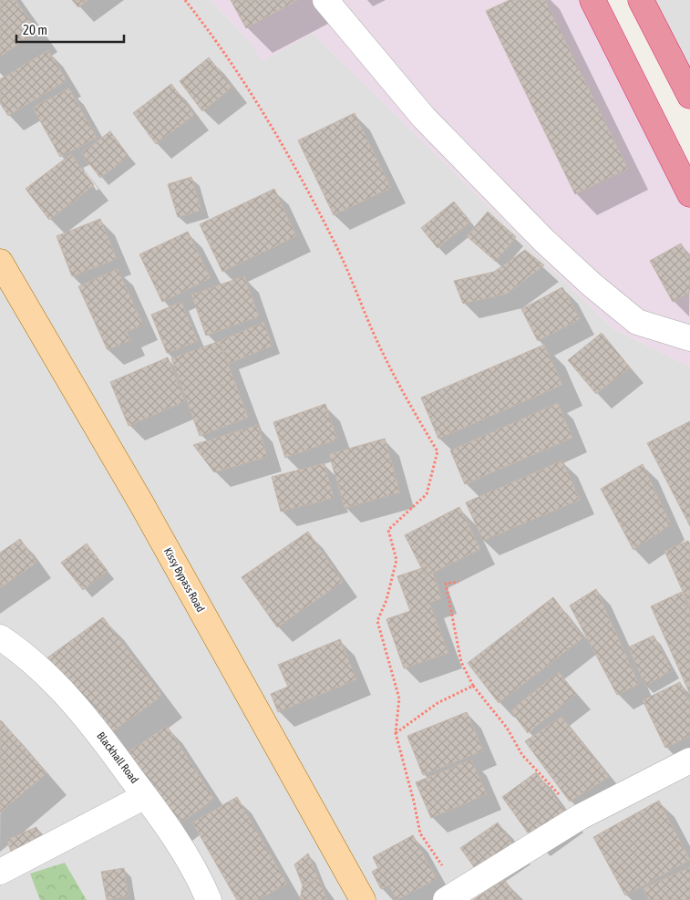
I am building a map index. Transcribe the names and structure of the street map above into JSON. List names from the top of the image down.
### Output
{
  "streets": {
    "main road": ["Kissy Bypass Road"],
    "street": ["Blackhall Road"]
  },
  "scale_bar": "20 m"
}
